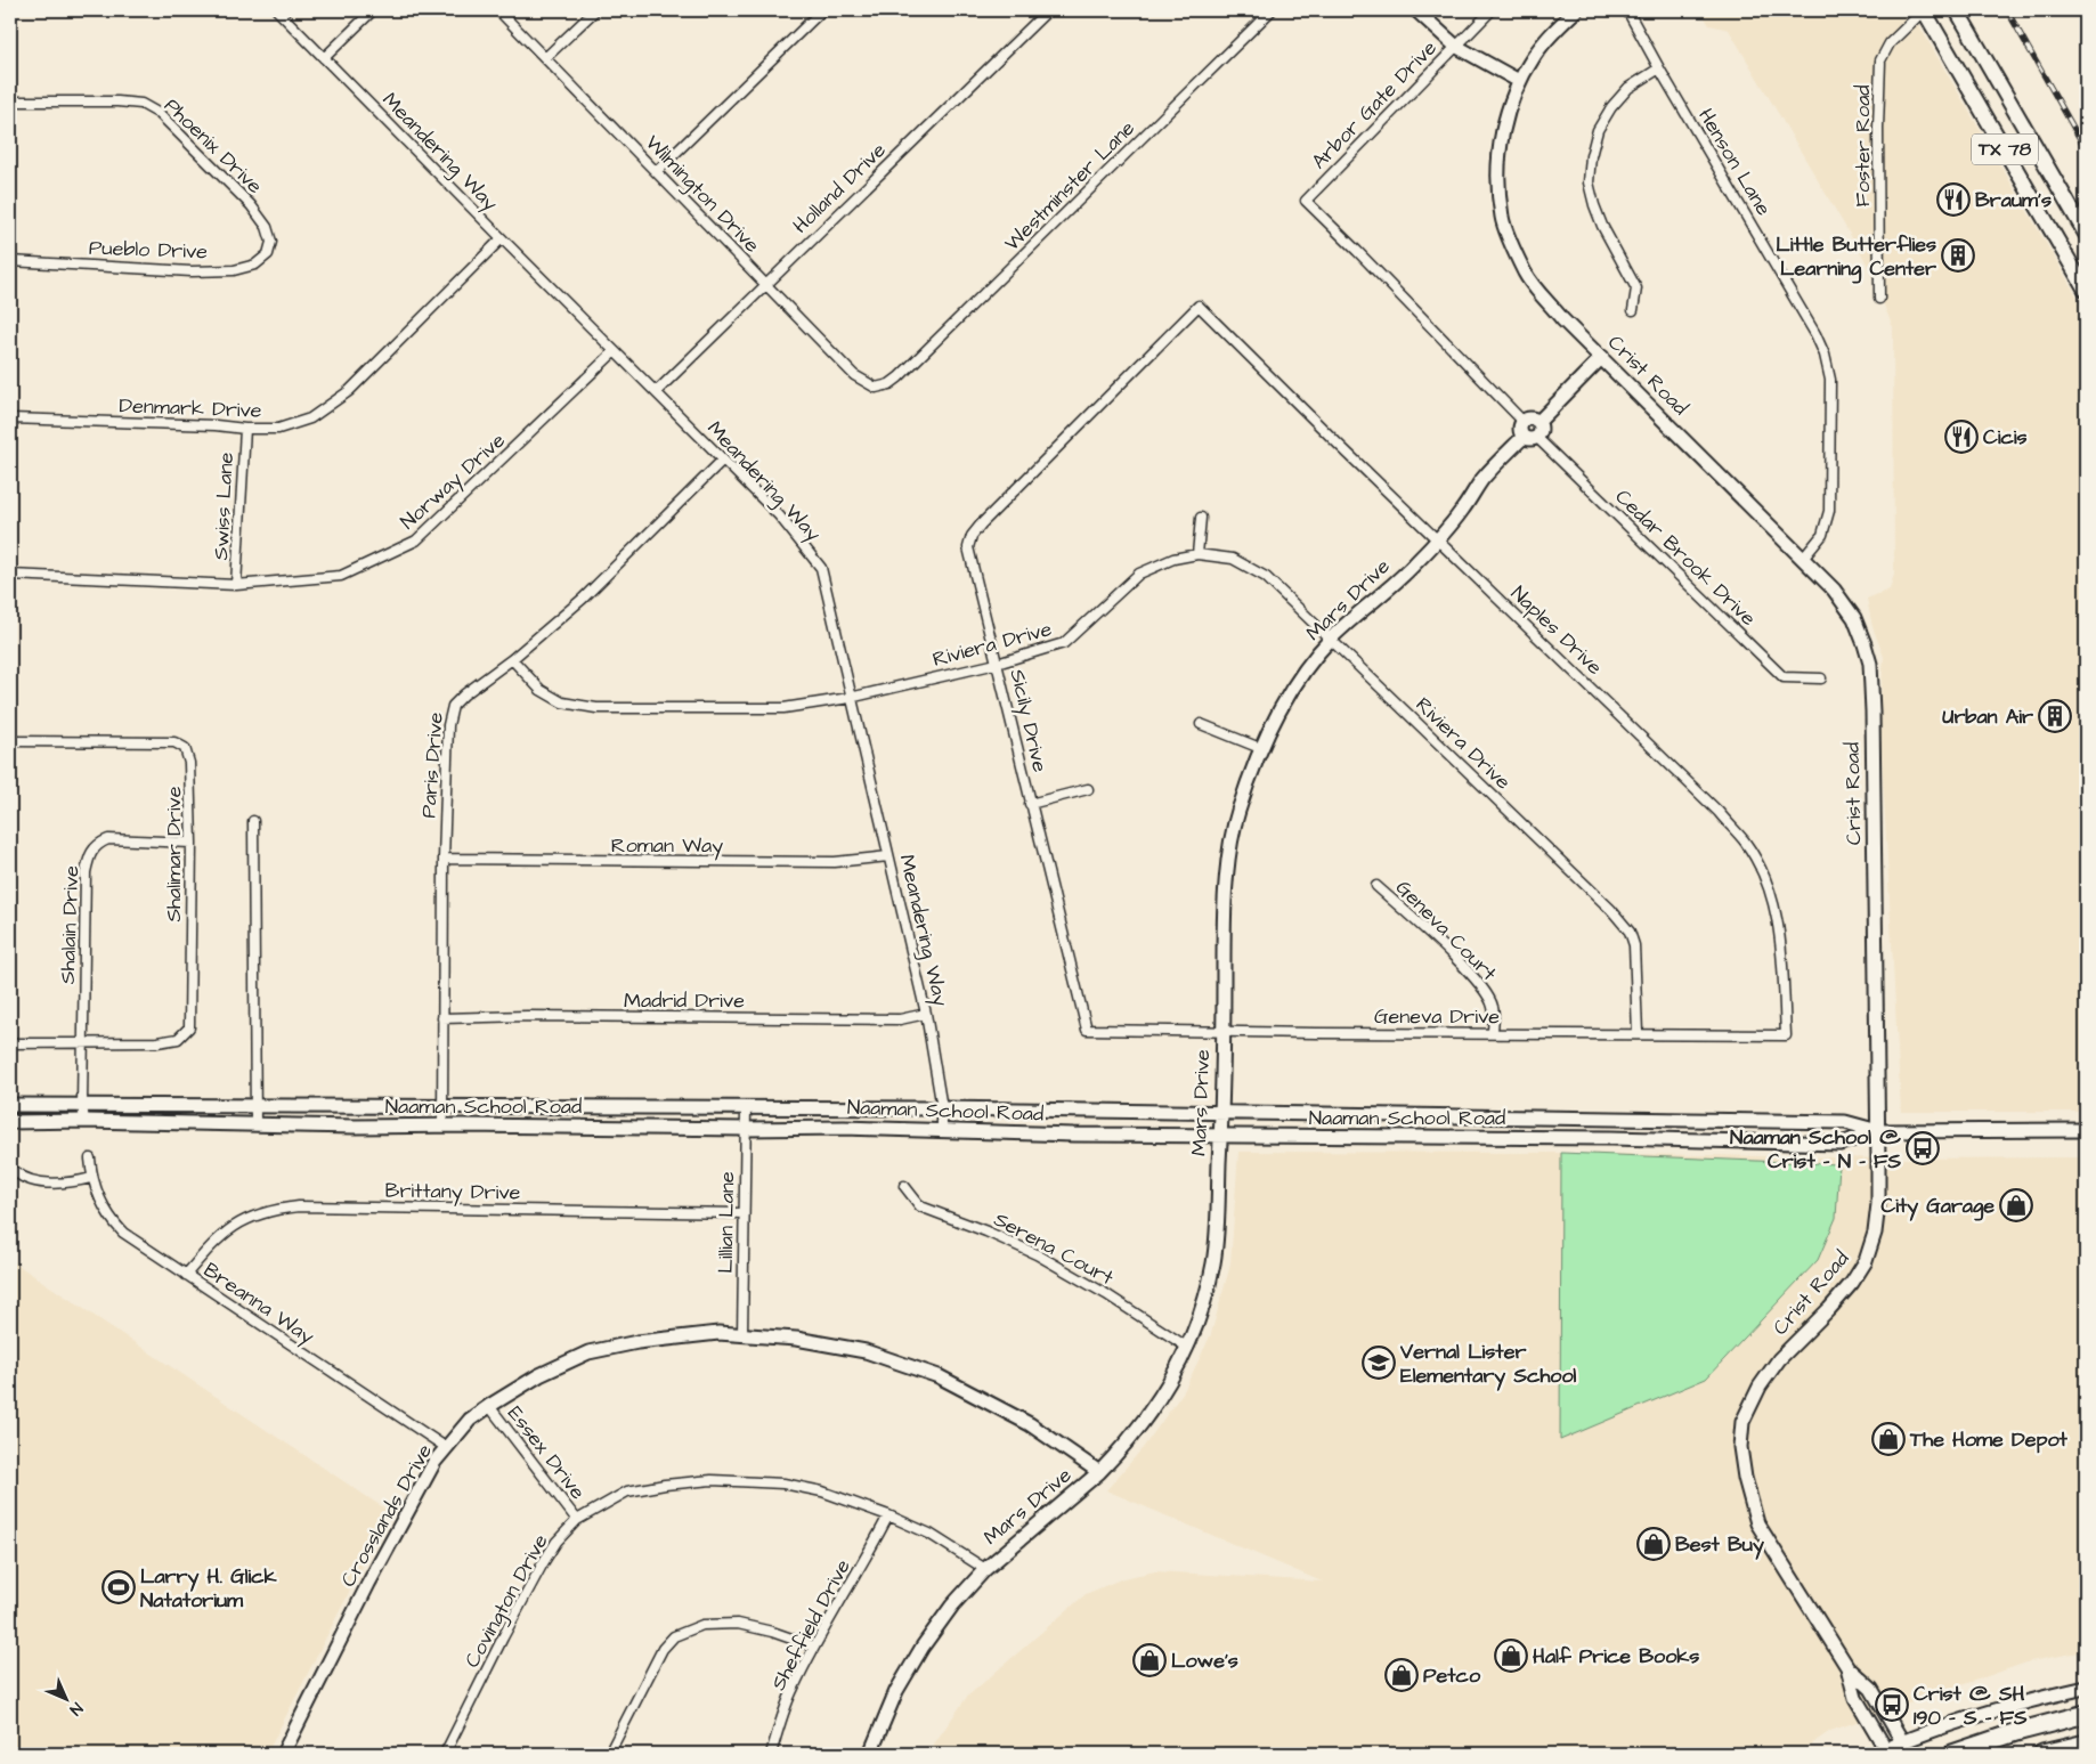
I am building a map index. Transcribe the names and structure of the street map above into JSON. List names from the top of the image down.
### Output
{
  "streets": {
    "main road": ["TX 78"],
    "street": [
      "Arbor Gate Drive",
      "Phoenix Drive",
      "Foster Road",
      "Meandering Way",
      "Henson Lane",
      "Westminster Lane",
      "Holland Drive",
      "Wilmington Drive",
      "Pueblo Drive",
      "Crist Road",
      "Denmark Drive",
      "Norway Drive",
      "Swiss Lane",
      "Cedar Brook Drive",
      "Mars Drive",
      "Naples Drive",
      "Riviera Drive",
      "Sicily Drive",
      "Paris Drive",
      "Roman Way",
      "Shalimar Drive",
      "Shalain Drive",
      "Geneva Court",
      "Madrid Drive",
      "Geneva Drive",
      "Naaman School Road",
      "Brittany Drive",
      "Lillian Lane",
      "Serena Court",
      "Breanna Way",
      "Essex Drive",
      "Crosslands Drive",
      "Covington Drive",
      "Sheffield Drive"
    ]
  },
  "crossings": [
    ["Arbor Gate Drive", "Cedar Brook Drive"],
    ["Arbor Gate Drive", "Mars Drive"],
    ["Phoenix Drive", "Pueblo Drive"],
    ["Foster Road", "TX 78"],
    ["Meandering Way", "Holland Drive"],
    ["Meandering Way", "Denmark Drive"],
    ["Meandering Way", "Norway Drive"],
    ["Meandering Way", "Riviera Drive"],
    ["Meandering Way", "Paris Drive"],
    ["Meandering Way", "Roman Way"],
    ["Meandering Way", "Madrid Drive"],
    ["Meandering Way", "Naaman School Road"],
    ["Henson Lane", "Crist Road"],
    ["Westminster Lane", "Wilmington Drive"],
    ["Holland Drive", "Wilmington Drive"],
    ["Crist Road", "Naaman School Road"],
    ["Denmark Drive", "Swiss Lane"],
    ["Norway Drive", "Swiss Lane"],
    ["Cedar Brook Drive", "Mars Drive"],
    ["Mars Drive", "Naples Drive"],
    ["Mars Drive", "Riviera Drive"],
    ["Mars Drive", "Geneva Drive"],
    ["Mars Drive", "Naaman School Road"],
    ["Mars Drive", "Serena Court"],
    ["Mars Drive", "Crosslands Drive"],
    ["Mars Drive", "Covington Drive"],
    ["Naples Drive", "Sicily Drive"],
    ["Naples Drive", "Geneva Drive"],
    ["Riviera Drive", "Sicily Drive"],
    ["Riviera Drive", "Paris Drive"],
    ["Riviera Drive", "Geneva Drive"],
    ["Sicily Drive", "Geneva Drive"],
    ["Paris Drive", "Roman Way"],
    ["Paris Drive", "Madrid Drive"],
    ["Paris Drive", "Naaman School Road"],
    ["Shalimar Drive", "Shalain Drive"],
    ["Shalain Drive", "Naaman School Road"],
    ["Geneva Court", "Geneva Drive"],
    ["Naaman School Road", "Lillian Lane"],
    ["Brittany Drive", "Lillian Lane"],
    ["Brittany Drive", "Breanna Way"],
    ["Lillian Lane", "Crosslands Drive"],
    ["Breanna Way", "Crosslands Drive"],
    ["Essex Drive", "Crosslands Drive"],
    ["Essex Drive", "Covington Drive"],
    ["Covington Drive", "Sheffield Drive"]
  ],
  "places": {
    "restaurant": ["Braum's", "Cicis"],
    "building": ["Little Butterflies Learning Center", "Urban Air"],
    "bus stop": ["Naaman School @ Crist - N - FS", "Crist @ SH 190 - S - FS"],
    "shop": [
      "City Garage",
      "The Home Depot",
      "Best Buy",
      "Half Price Books",
      "Lowe's",
      "Petco"
    ],
    "school or university": ["Vernal Lister Elementary School"],
    "sports": ["Larry H. Glick Natatorium"]
  },
  "north": "bottom right"
}
